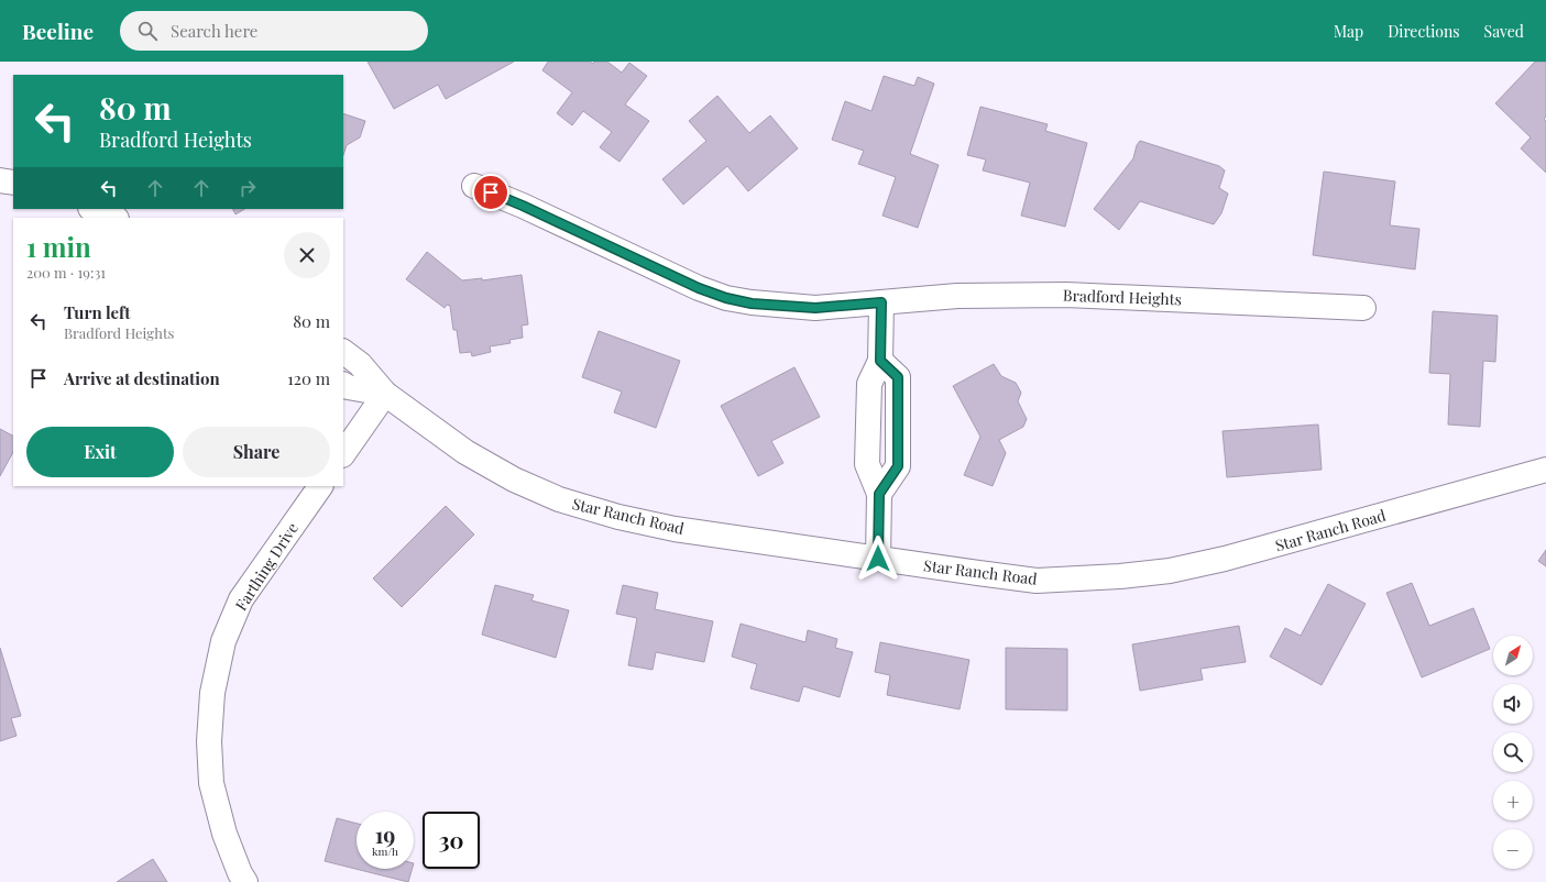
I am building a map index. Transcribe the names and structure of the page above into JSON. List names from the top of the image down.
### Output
{
  "streets": {
    "street": ["Bradford Heights", "Star Ranch Road", "Farthing Drive"]
  },
  "north": "top right",
  "page": {
    "header": "Beeline",
    "search": "Search here",
    "nav": ["Map", "Directions", "Saved"],
    "turn": ["80 m", "Bradford Heights"],
    "heading": ["1 min", "200 m · 19:31"],
    "list": [
      {
        "name": "Turn left",
        "note": "Bradford Heights",
        "value": "80 m"
      },
      {
        "name": "Arrive at destination",
        "value": "120 m"
      }
    ],
    "buttons": ["Exit", "Share"],
    "map_buttons": ["+", "−"],
    "speed": "19 km/h",
    "limit": "30"
  }
}
